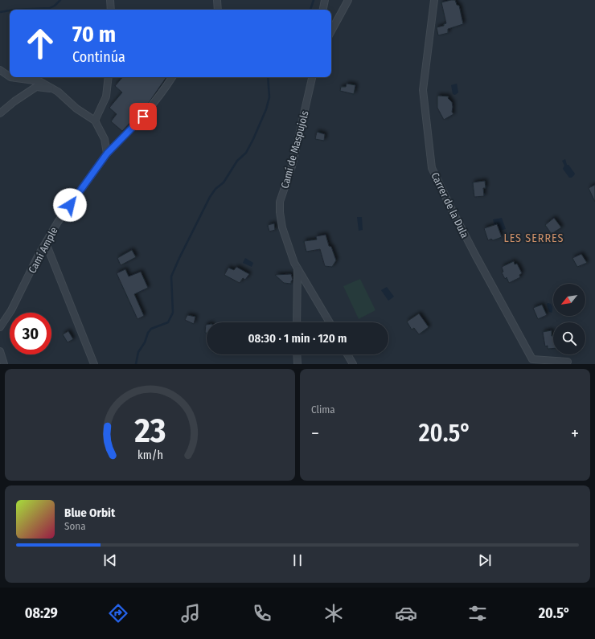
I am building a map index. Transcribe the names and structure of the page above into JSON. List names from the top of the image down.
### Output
{
  "streets": {
    "street": ["Camí de Maspujols", "Carrer de la Dula", "Camí Ample"]
  },
  "districts": ["LES SERRES"],
  "north": "bottom left",
  "page": {
    "turn": ["70 m", "Continúa"],
    "limit": "30",
    "trip": "08:30 · 1 min · 120 m",
    "tile": "Clima",
    "heat": ["−", "20.5°", "+"],
    "song": ["Blue Orbit", "Sona"],
    "tabs": ["08:29", "20.5°"],
    "gauge": ["23", "km/h"]
  }
}
